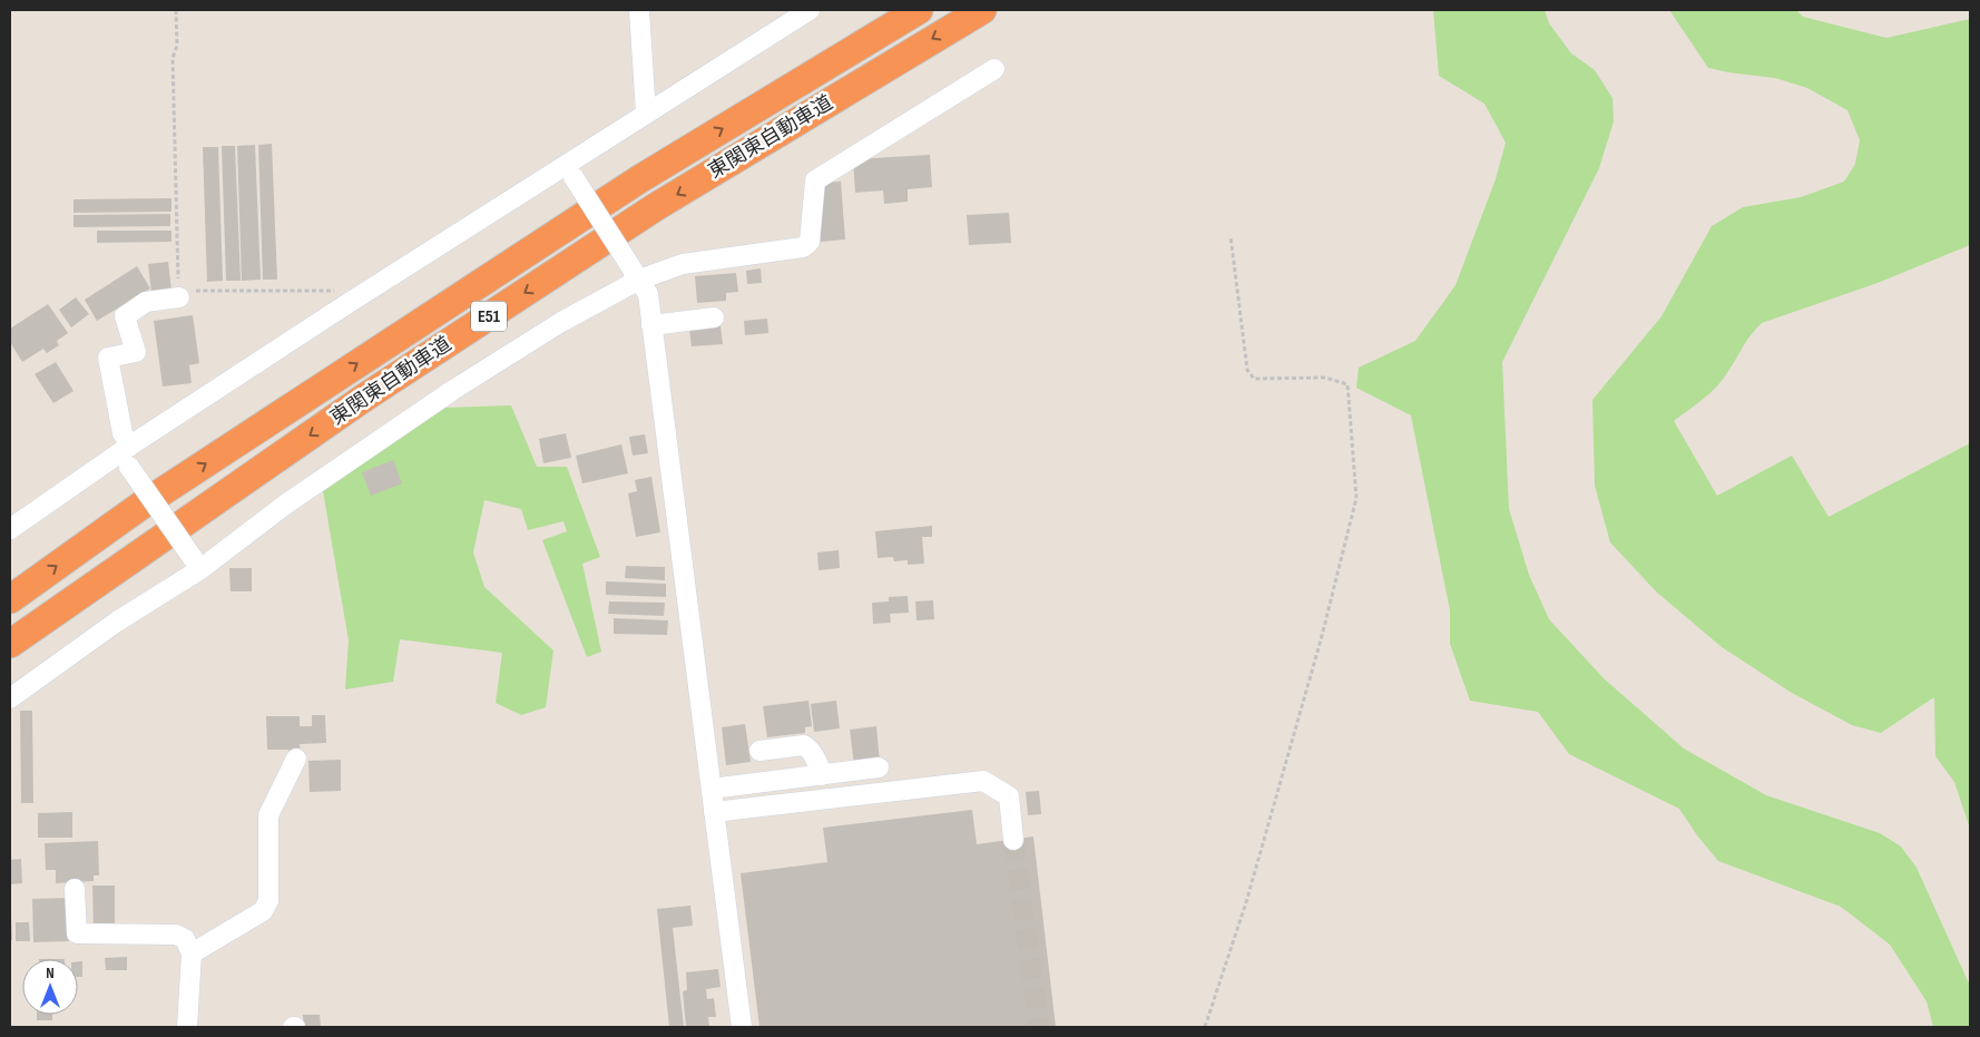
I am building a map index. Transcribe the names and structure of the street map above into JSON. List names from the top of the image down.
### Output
{
  "streets": {
    "highway": ["東関東自動車道", "E51"]
  },
  "north": "top"
}
